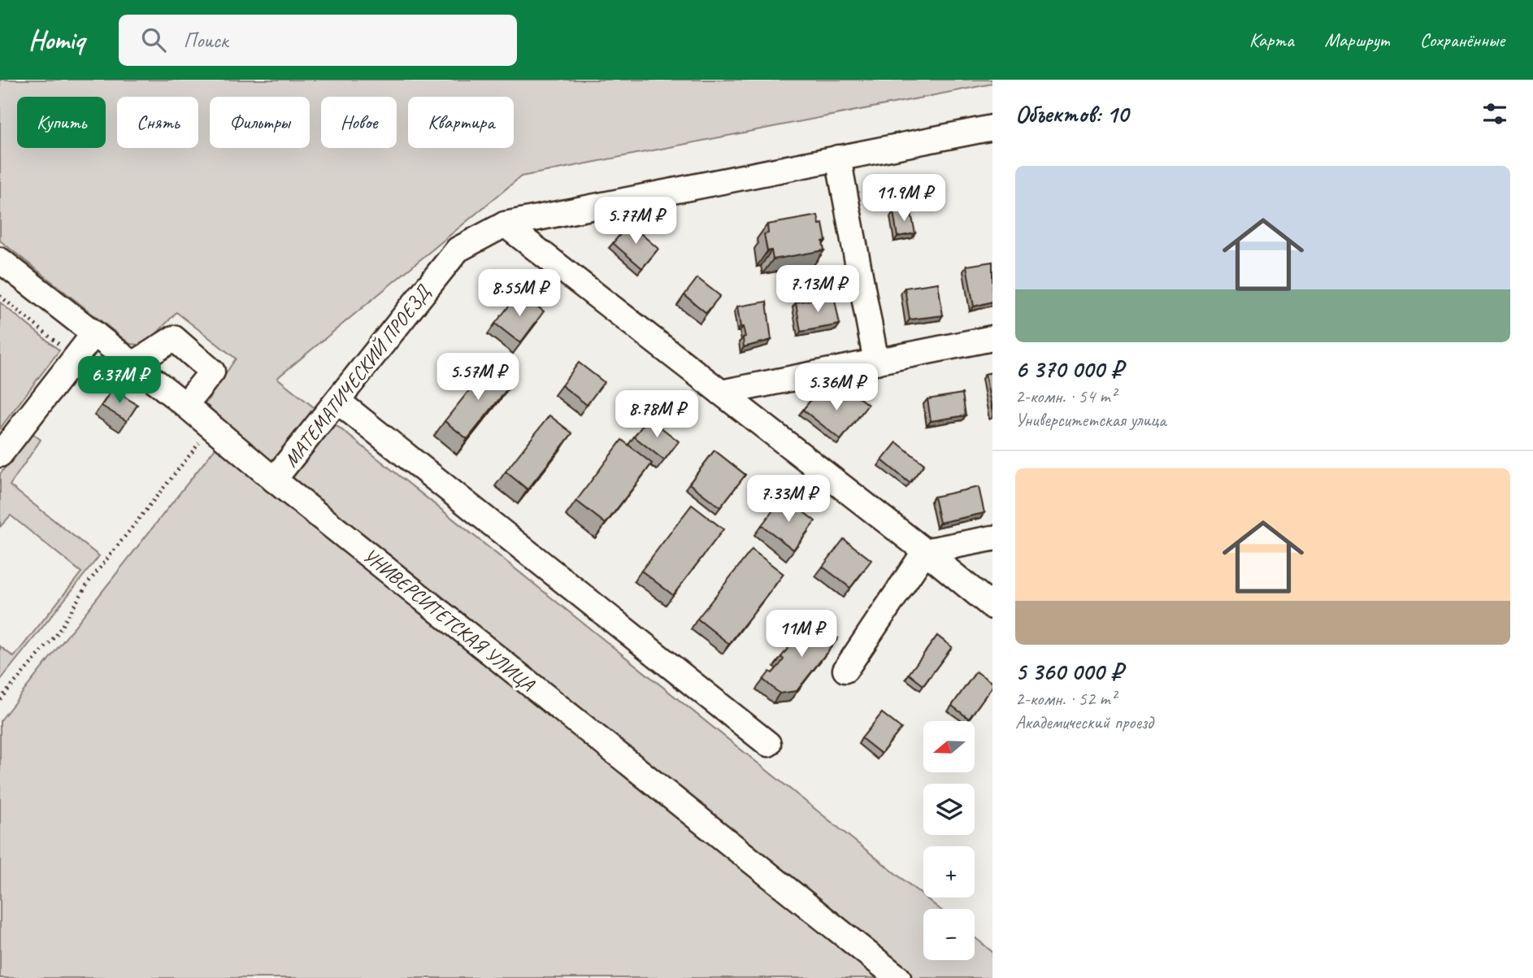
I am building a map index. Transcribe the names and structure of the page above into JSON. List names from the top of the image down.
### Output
{
  "streets": {
    "street": ["МАТЕМАТИЧЕСКИЙ ПРОЕЗД", "УНИВЕРСИТЕТСКАЯ УЛИЦА"]
  },
  "crossings": [
    ["МАТЕМАТИЧЕСКИЙ ПРОЕЗД", "УНИВЕРСИТЕТСКАЯ УЛИЦА"]
  ],
  "north": "left",
  "page": {
    "header": "Homiq",
    "search": "Поиск",
    "nav": ["Карта", "Маршрут", "Сохранённые"],
    "heading": "Объектов: 10",
    "chip": [
      "Купить",
      "Снять",
      "Фильтры",
      "Новое",
      "Квартира"
    ],
    "list": [
      {
        "name": "6 370 000 ₽",
        "note": "2-комн. · 54 m² · Университетская улица"
      },
      {
        "name": "5 360 000 ₽",
        "note": "2-комн. · 52 m² · Академический проезд"
      }
    ],
    "price": [
      "11.9M ₽",
      "5.77M ₽",
      "7.13M ₽",
      "8.55M ₽",
      "5.57M ₽",
      "6.37M ₽",
      "5.36M ₽",
      "8.78M ₽",
      "7.33M ₽",
      "11M ₽"
    ],
    "map_buttons": ["+", "−"]
  }
}
